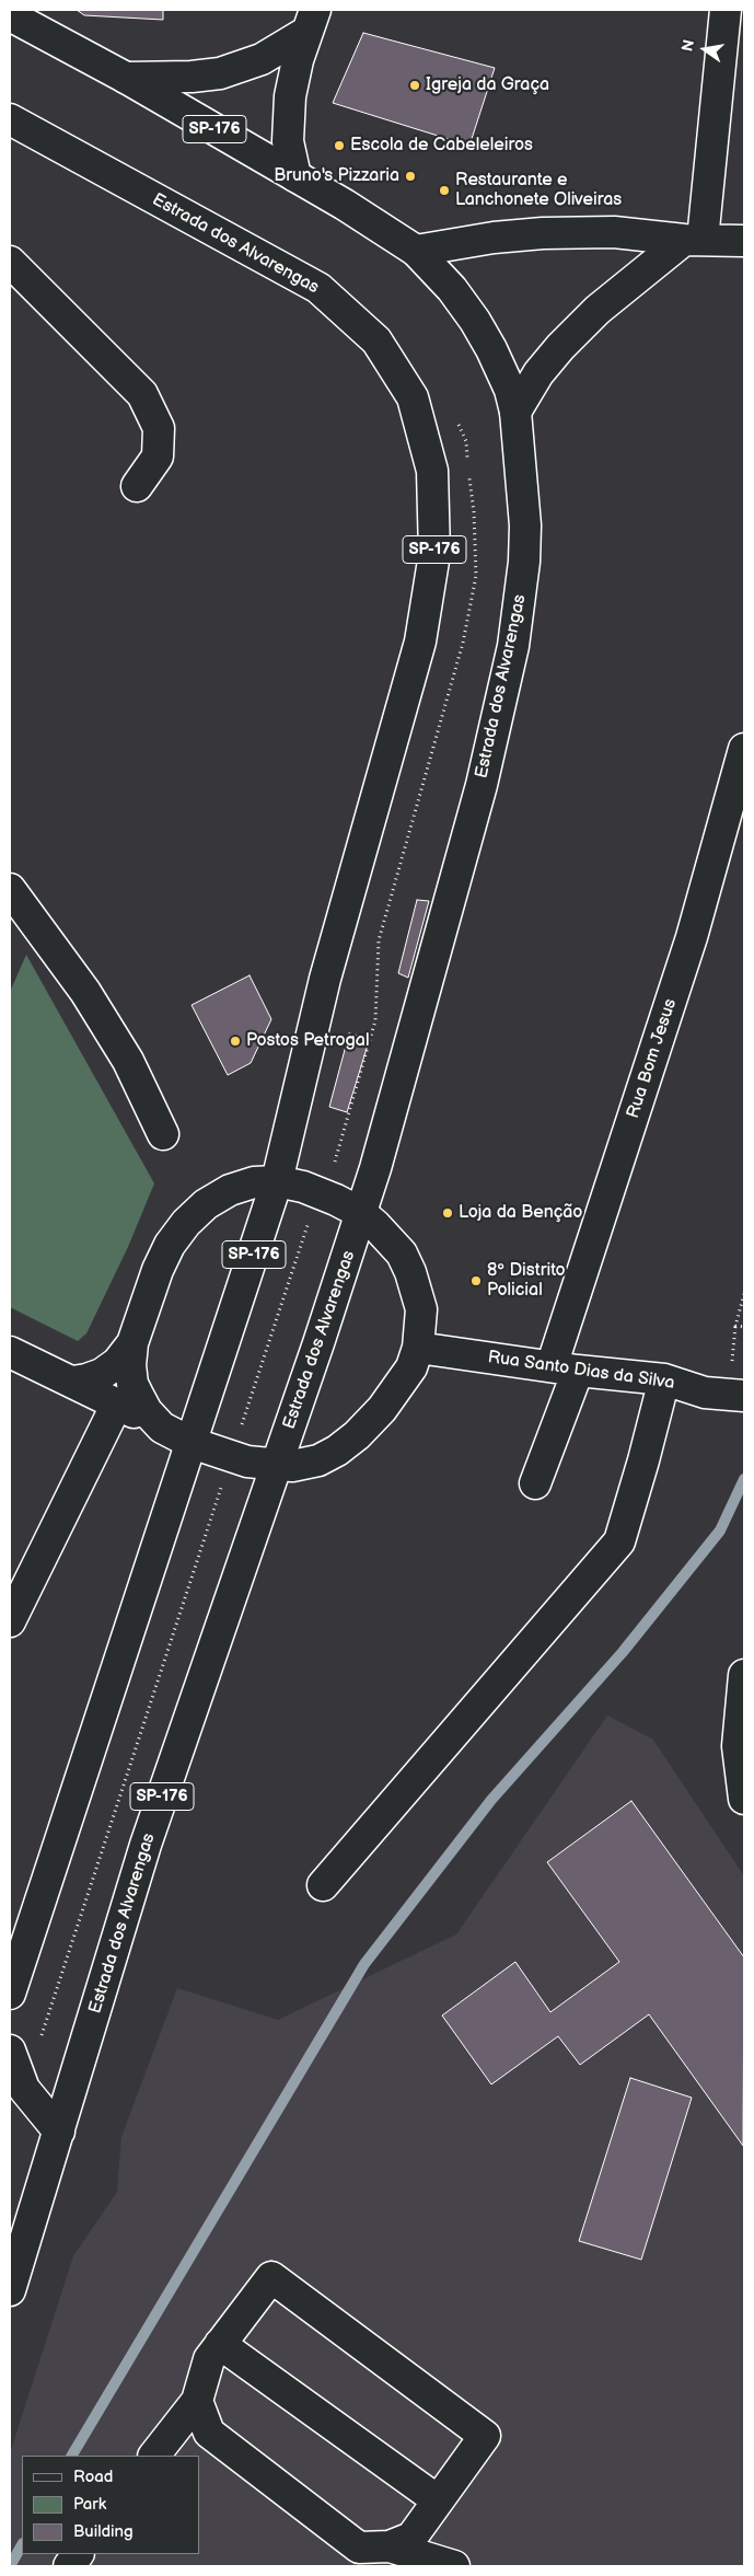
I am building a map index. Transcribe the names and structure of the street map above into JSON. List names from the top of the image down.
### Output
{
  "streets": {
    "main road": [
      "SP-176",
      "Estrada dos Alvarengas",
      "Rua Bom Jesus",
      "Rua Santo Dias da Silva"
    ]
  },
  "crossings": [
    ["Rua Bom Jesus", "Rua Santo Dias da Silva"]
  ],
  "places": [
    "Igreja da Graça",
    "Escola de Cabeleleiros",
    "Bruno's Pizzaria",
    "Restaurante e Lanchonete Oliveiras",
    "Postos Petrogal",
    "Loja da Benção",
    "8º Distrito Policial"
  ],
  "legend": ["Road", "Park", "Building"],
  "north": "left"
}
